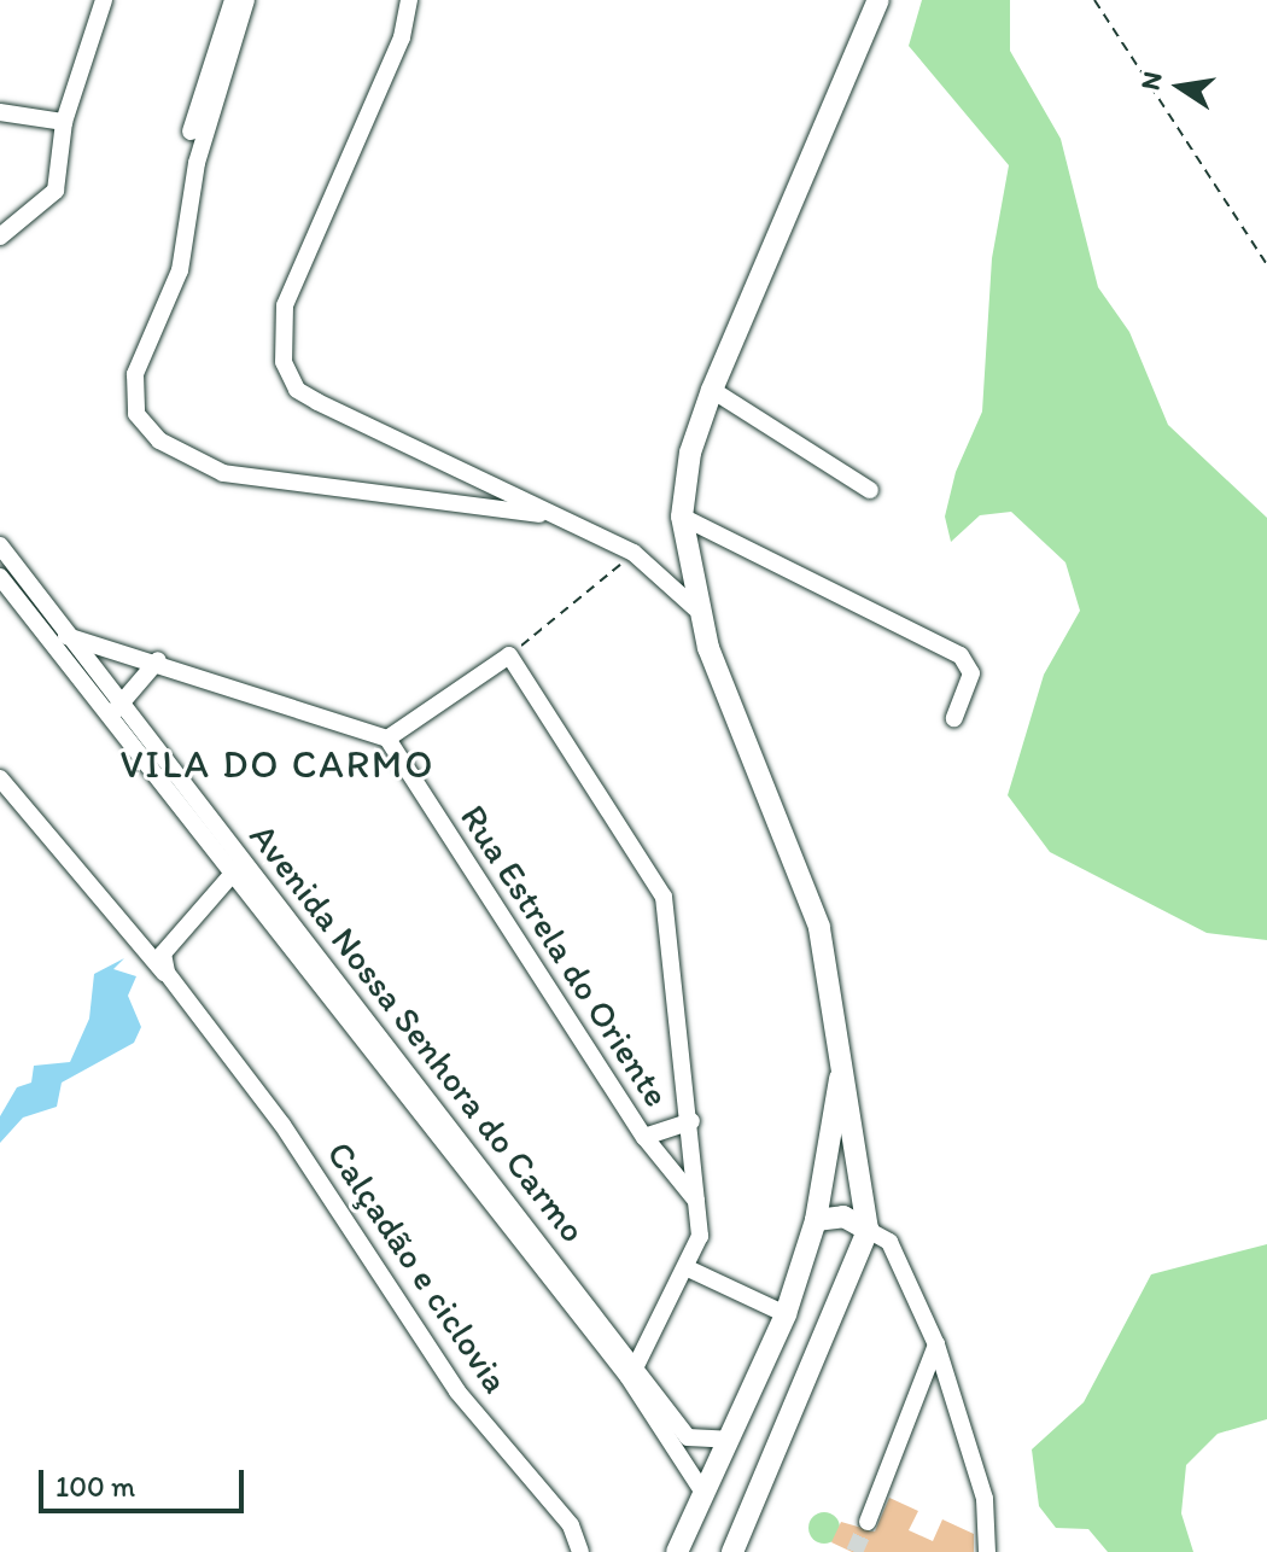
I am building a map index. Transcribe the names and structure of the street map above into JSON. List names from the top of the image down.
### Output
{
  "streets": {
    "street": ["Rua Estrela do Oriente", "Avenida Nossa Senhora do Carmo", "Calçadão e ciclovia"]
  },
  "districts": ["VILA DO CARMO"],
  "scale_bar": "100 m",
  "north": "left"
}
